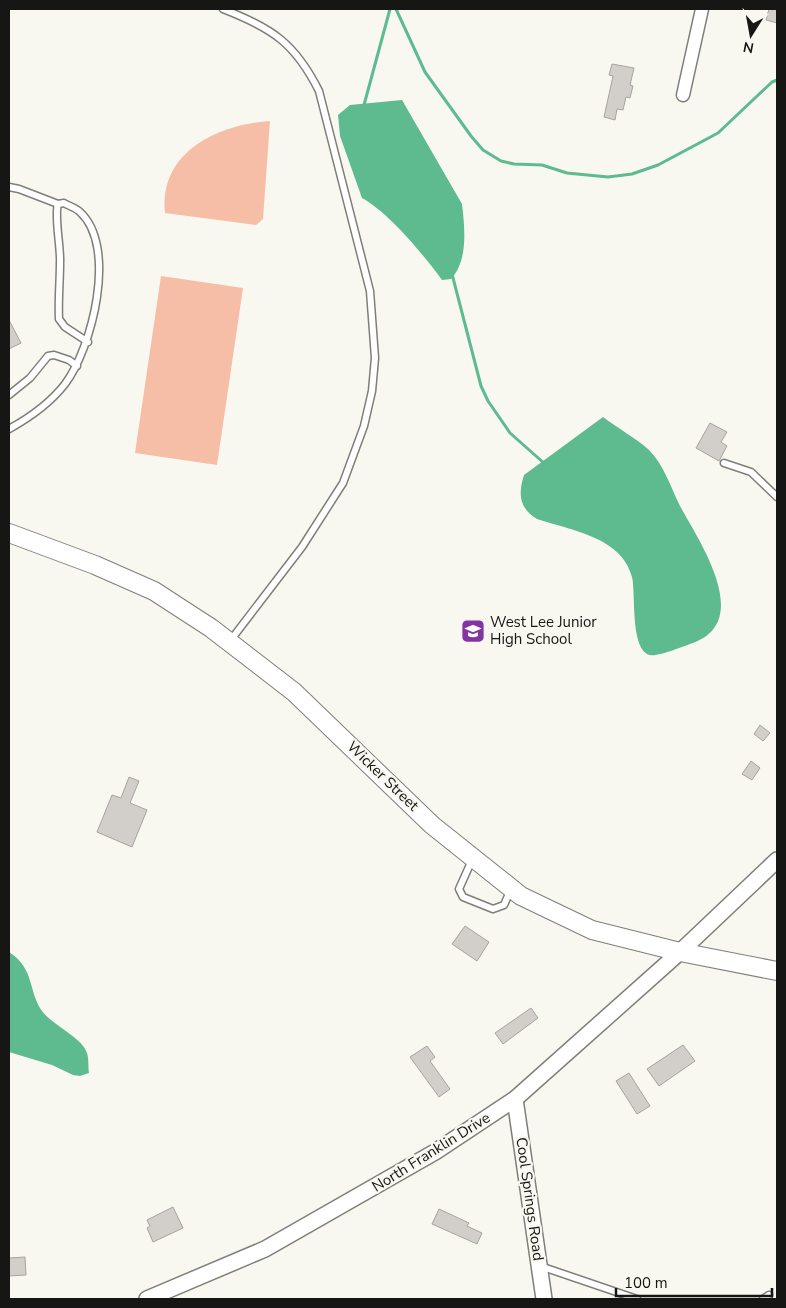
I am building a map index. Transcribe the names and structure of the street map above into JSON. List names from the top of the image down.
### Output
{
  "streets": {
    "main road": ["Wicker Street"],
    "street": ["North Franklin Drive", "Cool Springs Road"]
  },
  "crossings": [
    ["Wicker Street", "North Franklin Drive"],
    ["North Franklin Drive", "Cool Springs Road"]
  ],
  "places": {
    "school or university": ["West Lee Junior High School"]
  },
  "scale_bar": "100 m",
  "north": "bottom"
}
